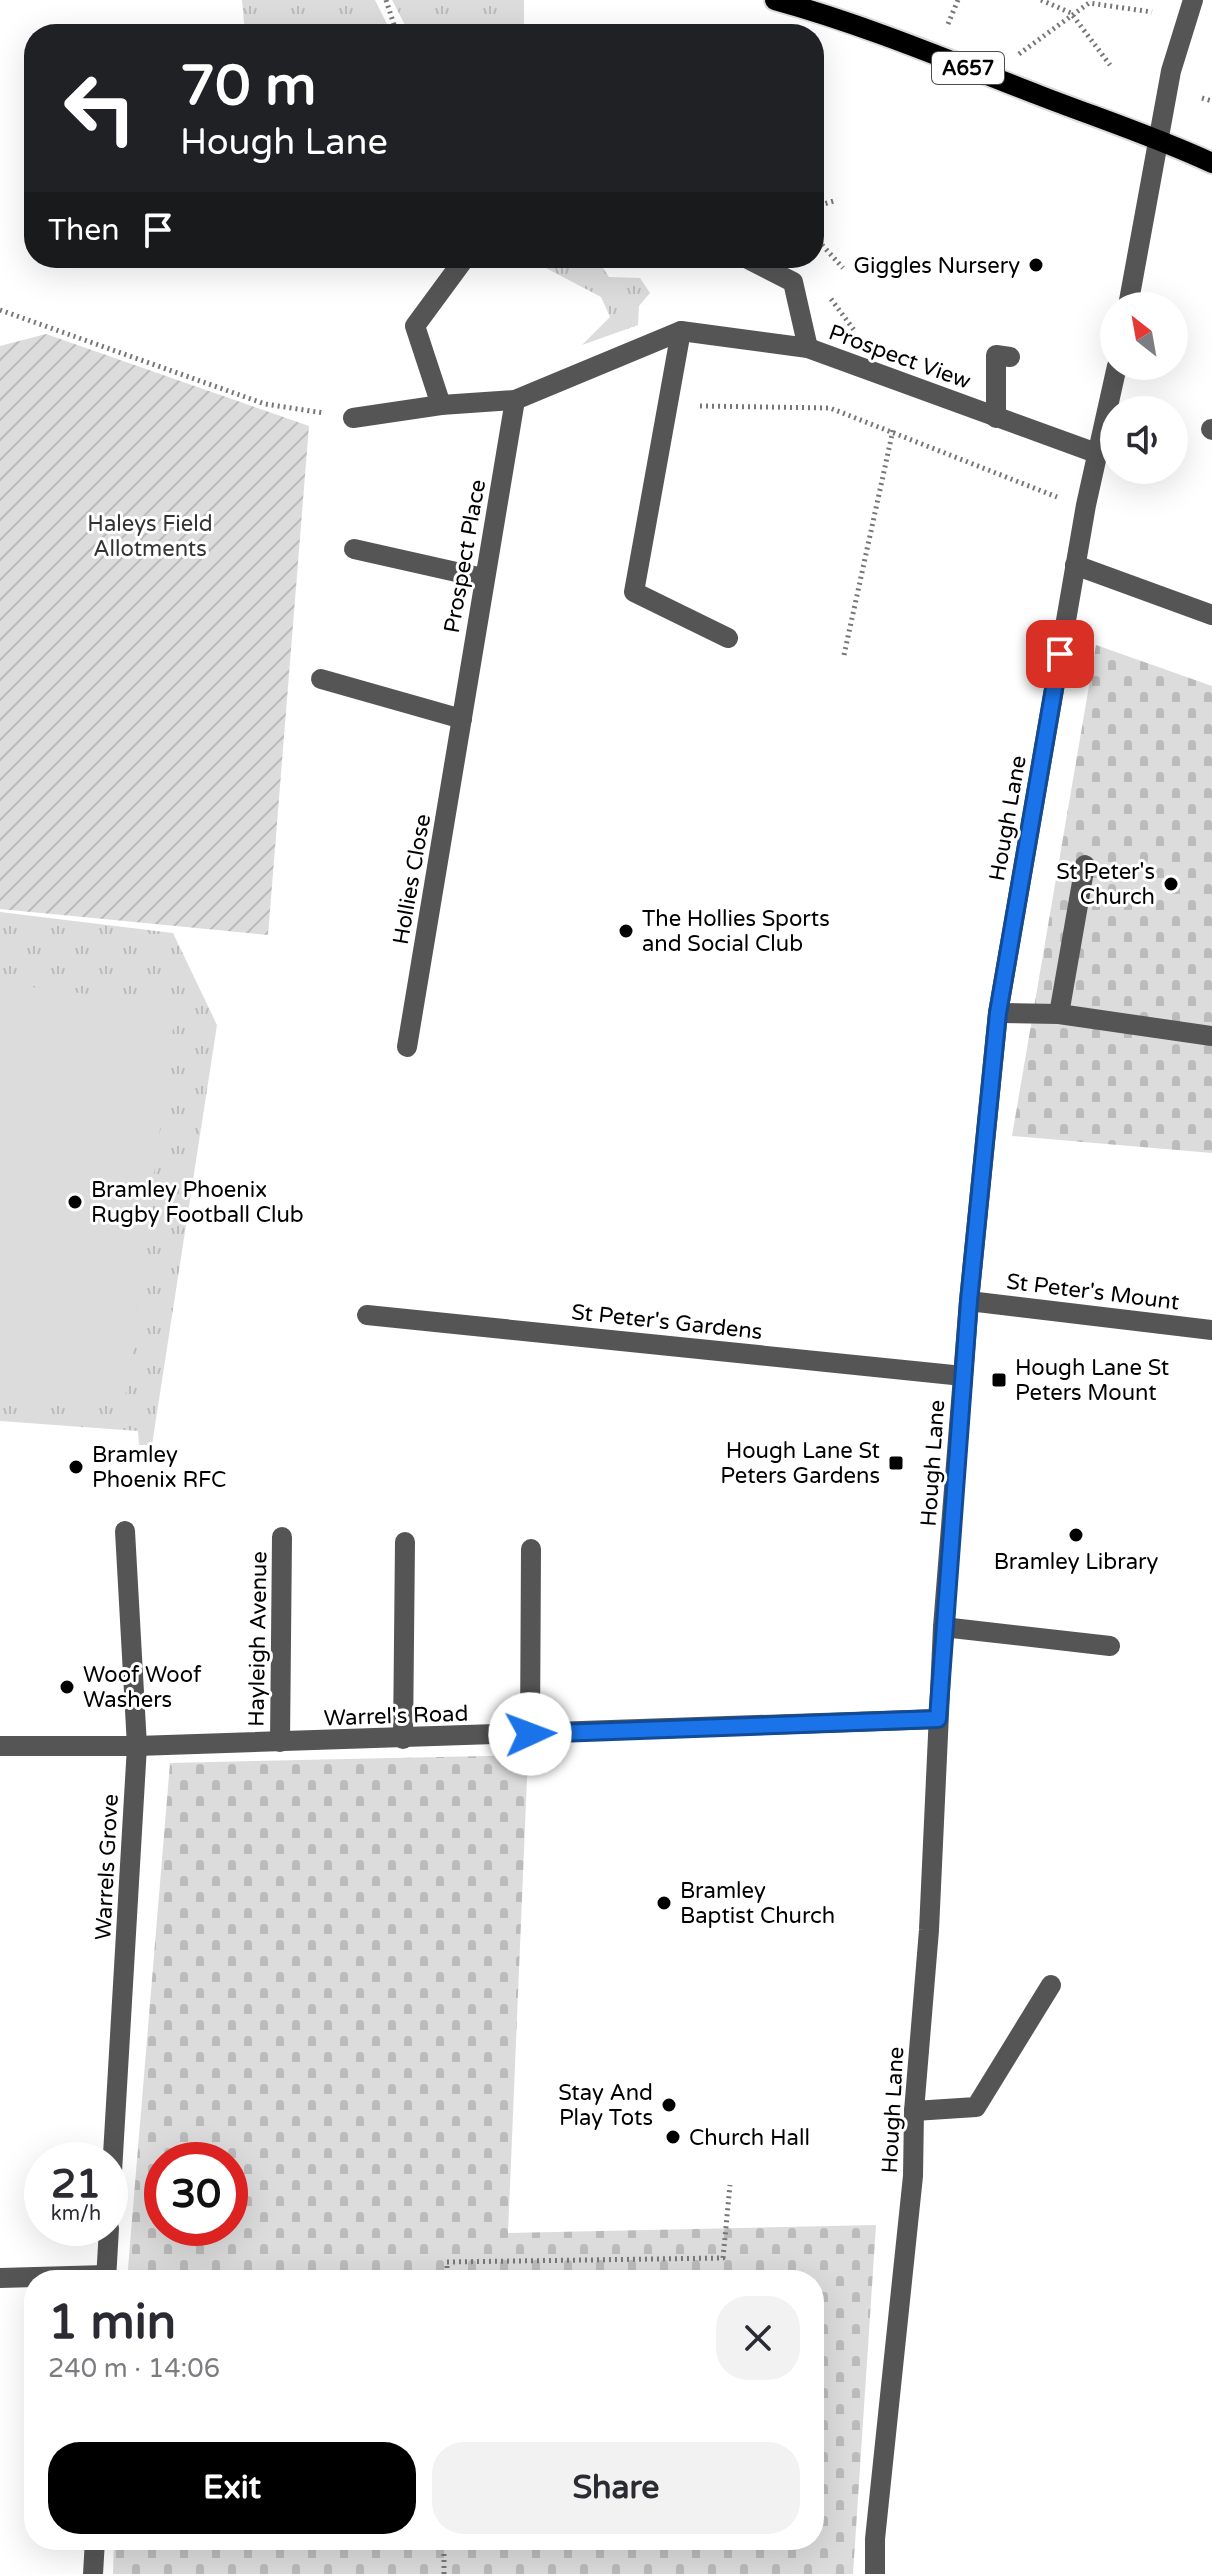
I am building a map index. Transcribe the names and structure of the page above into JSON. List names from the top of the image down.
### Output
{
  "streets": {
    "main road": ["A657"],
    "street": [
      "Prospect View",
      "Prospect Place",
      "Hough Lane",
      "Hollies Close",
      "St Peter's Mount",
      "St Peter's Gardens",
      "Hayleigh Avenue",
      "Warrel's Road",
      "Warrels Grove"
    ]
  },
  "crossings": [
    ["Prospect View", "Hough Lane"],
    ["Prospect Place", "Hollies Close"],
    ["Hough Lane", "St Peter's Mount"],
    ["Hough Lane", "St Peter's Gardens"],
    ["Hough Lane", "Warrel's Road"],
    ["Hayleigh Avenue", "Warrel's Road"],
    ["Warrel's Road", "Warrels Grove"]
  ],
  "parks": ["Haleys Field Allotments"],
  "places": {
    "other": [
      "Giggles Nursery",
      "St Peter's Church",
      "The Hollies Sports and Social Club",
      "Bramley Phoenix Rugby Football Club",
      "Bramley Phoenix RFC",
      "Bramley Library",
      "Woof Woof Washers",
      "Bramley Baptist Church",
      "Stay And Play Tots",
      "Church Hall"
    ],
    "transit": ["Hough Lane St Peters Mount", "Hough Lane St Peters Gardens"]
  },
  "north": "top left",
  "page": {
    "turn": ["70 m", "Hough Lane"],
    "then": "Then",
    "speed": "21 km/h",
    "limit": "30",
    "heading": ["1 min", "240 m · 14:06"],
    "buttons": ["Exit", "Share"]
  }
}
